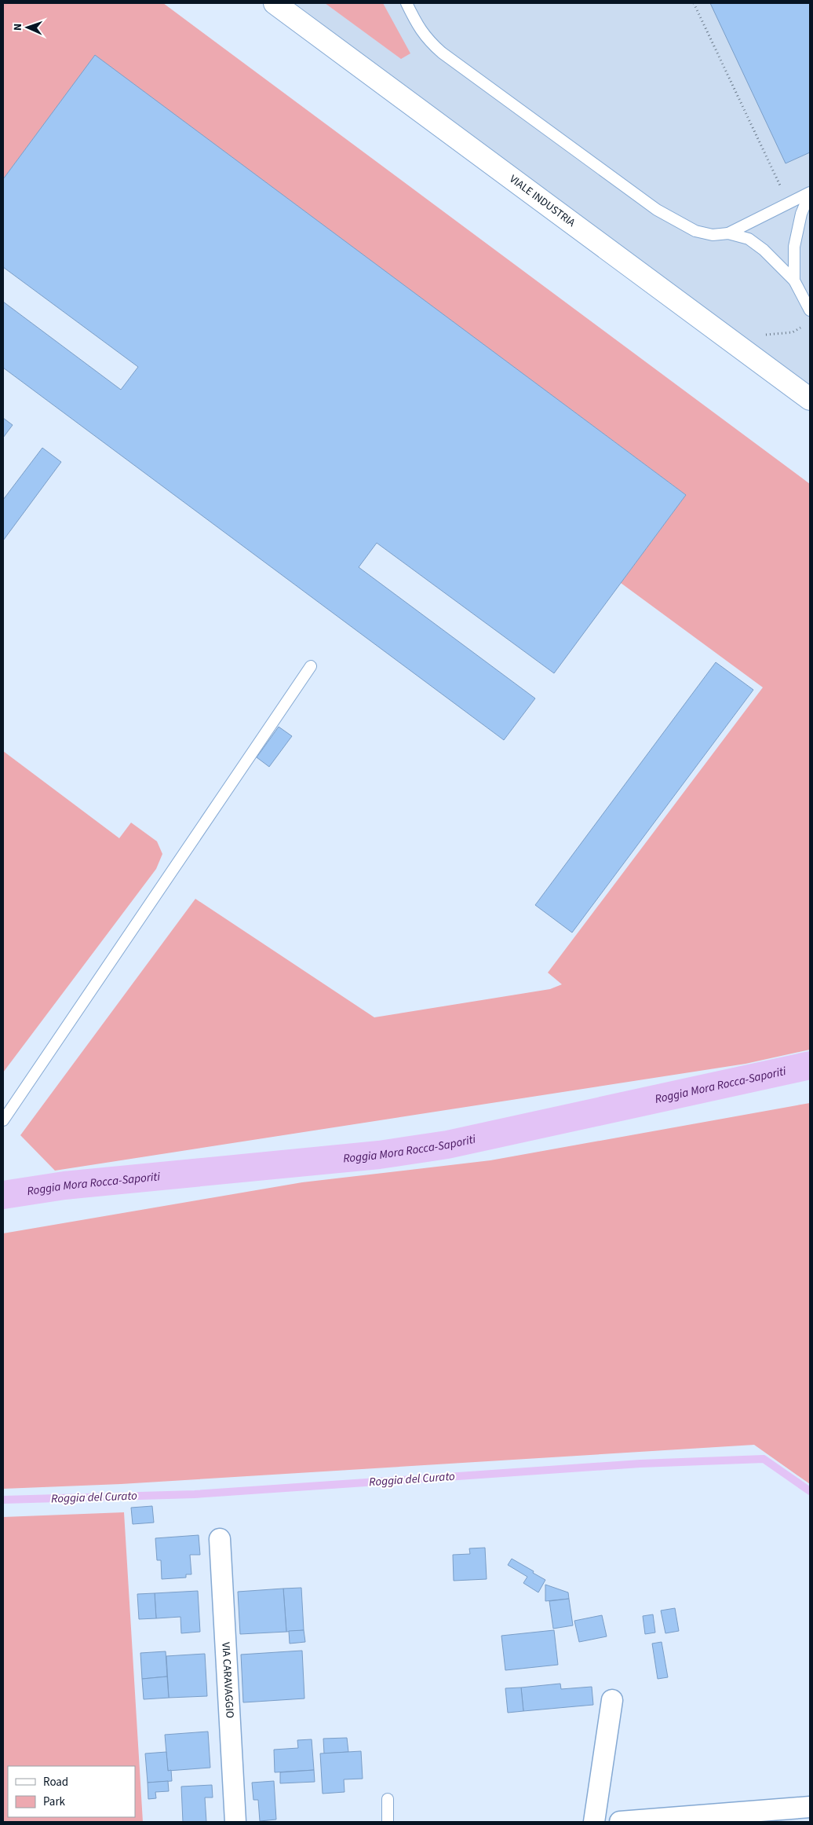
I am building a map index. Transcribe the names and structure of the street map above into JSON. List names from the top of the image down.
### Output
{
  "streets": {
    "main road": ["VIALE INDUSTRIA"],
    "street": ["VIA CARAVAGGIO"]
  },
  "water": ["Roggia Mora Rocca-Saporiti", "Roggia del Curato"],
  "legend": ["Road", "Park"],
  "north": "left"
}
